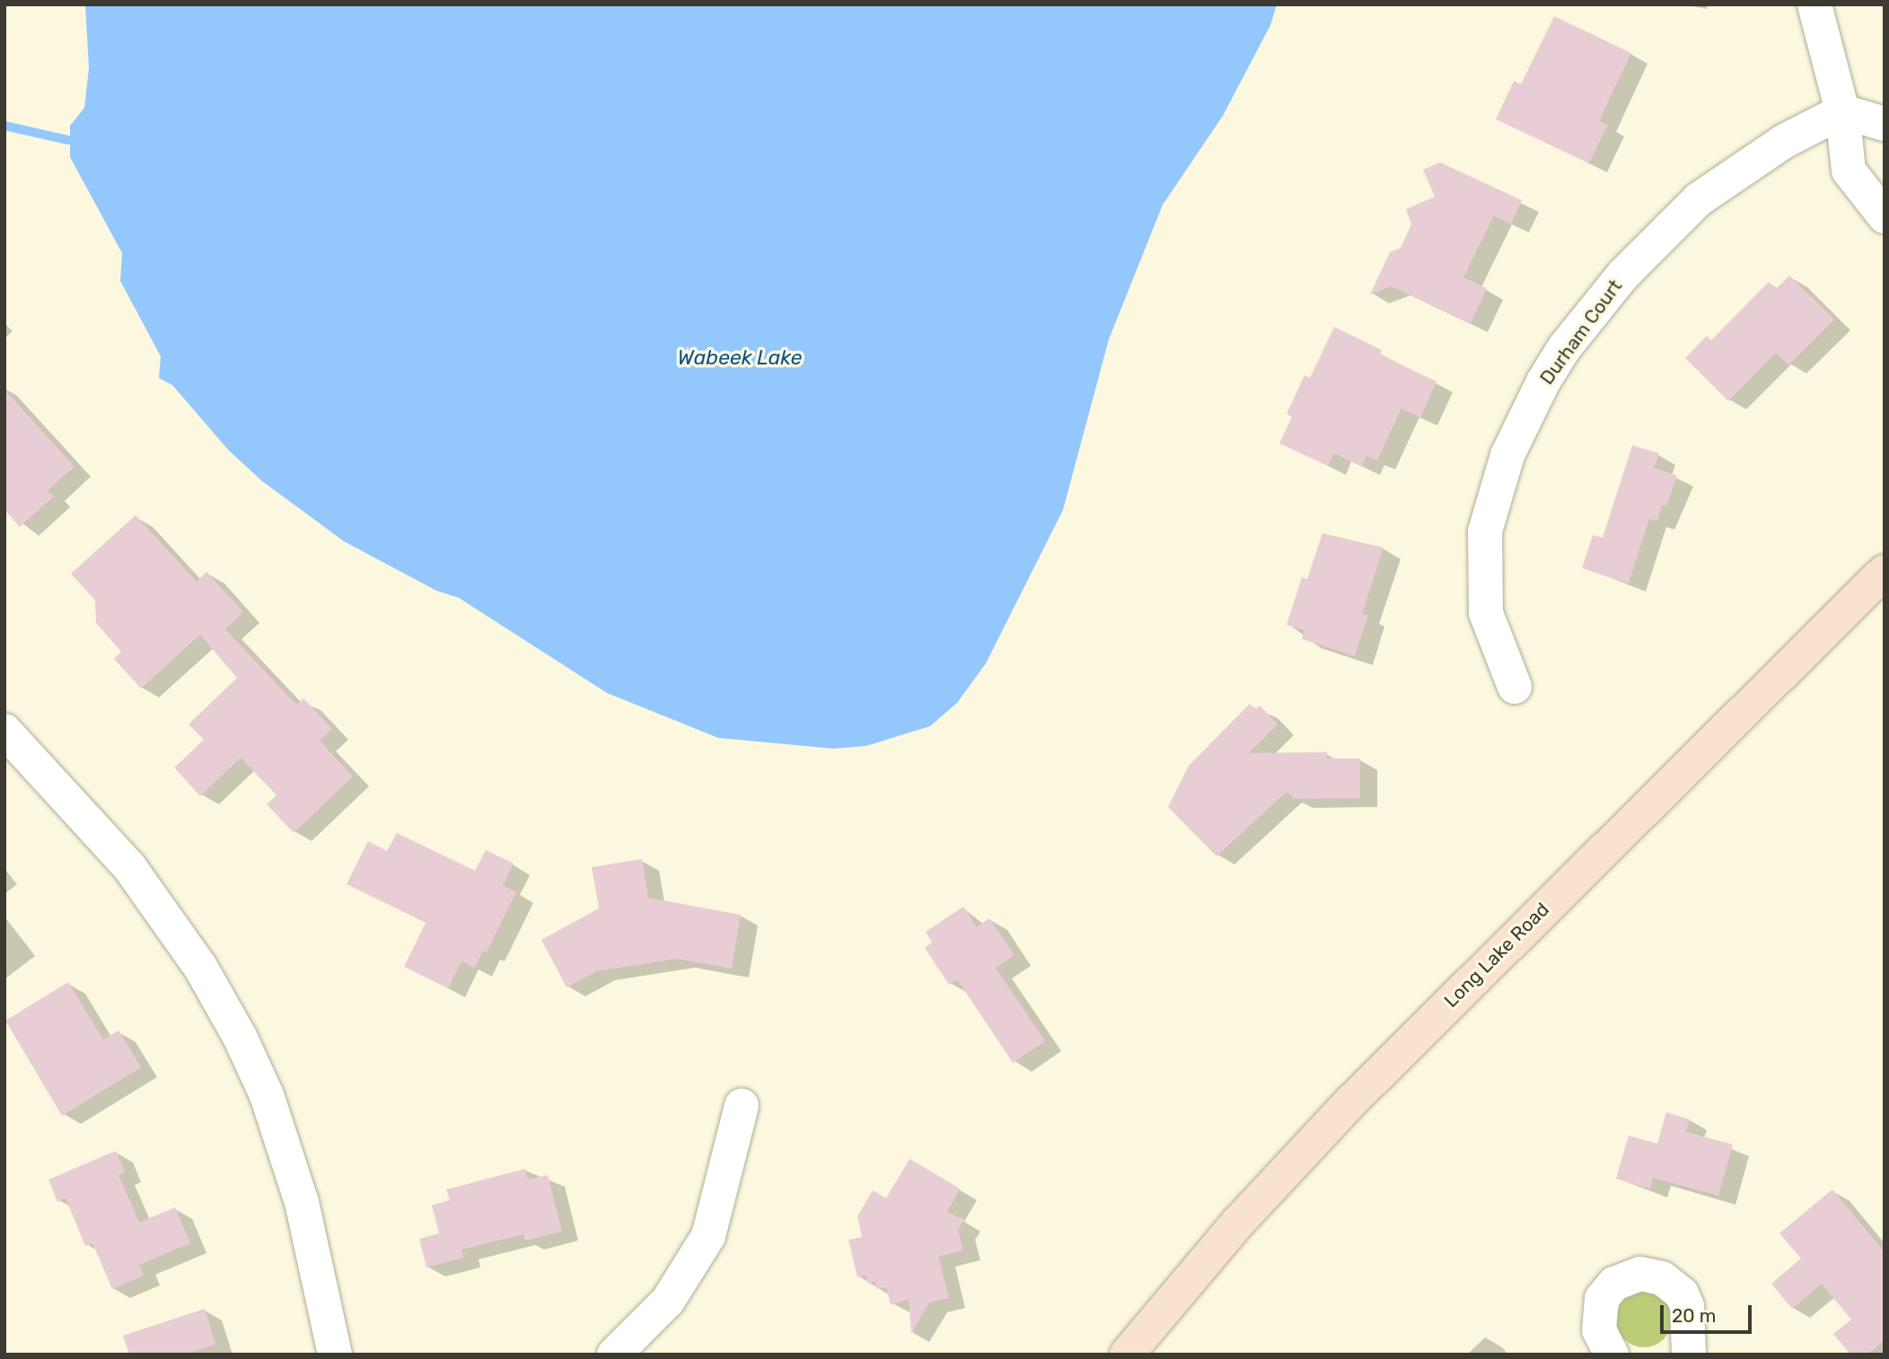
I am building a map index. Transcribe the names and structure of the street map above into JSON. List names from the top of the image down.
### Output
{
  "streets": {
    "main road": ["Long Lake Road"],
    "street": ["Durham Court"]
  },
  "water": ["Wabeek Lake"],
  "scale_bar": "20 m"
}
